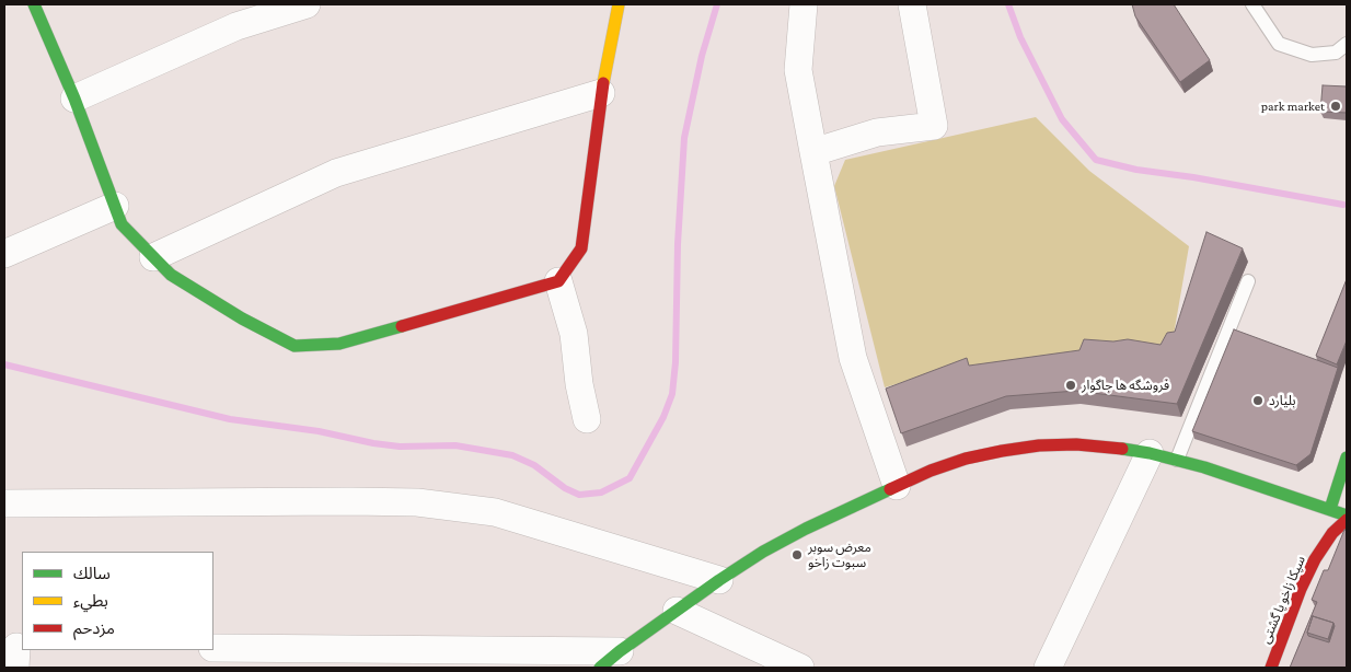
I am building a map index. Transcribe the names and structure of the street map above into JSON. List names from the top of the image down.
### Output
{
  "streets": {
    "main road": ["سیکا زاخو یا گشتى"]
  },
  "places": [
    "park market",
    "فروشگه ها جاگوار",
    "بليارد",
    "معرض سوبر سبوت زاخو"
  ],
  "legend": ["سالك", "بطيء", "مزدحم"]
}
